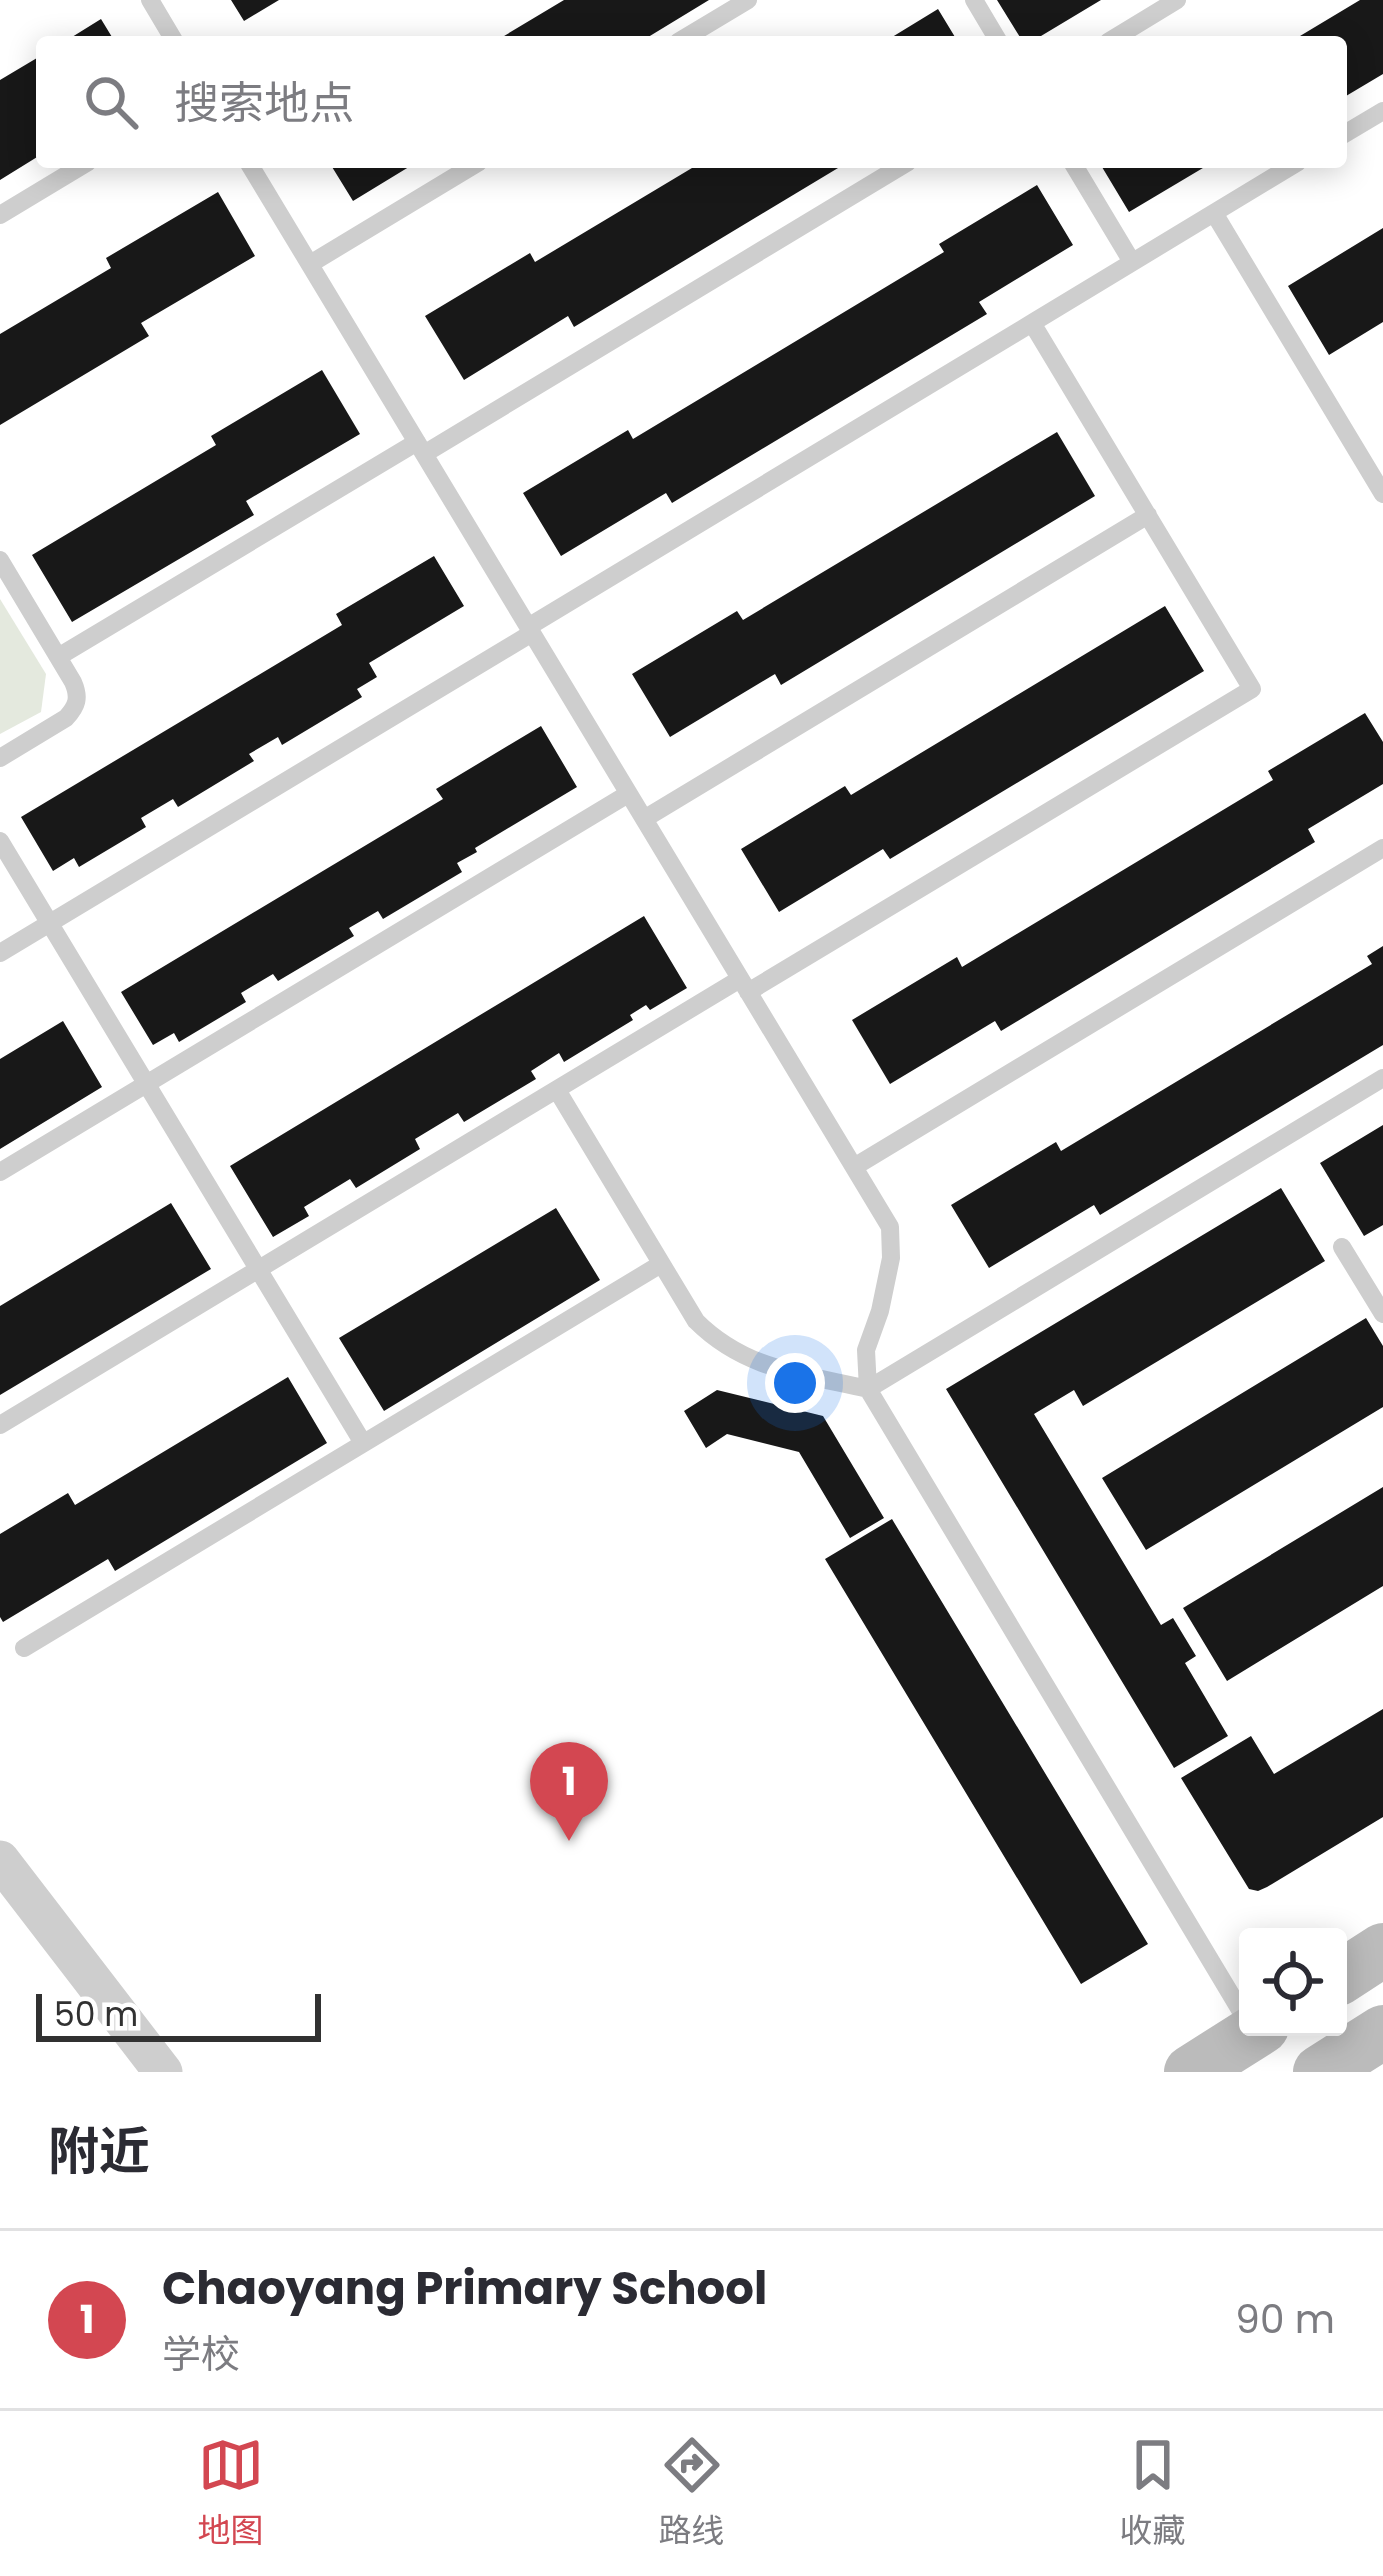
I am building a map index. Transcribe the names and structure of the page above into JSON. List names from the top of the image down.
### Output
{
  "scale_bar": "50 m",
  "page": {
    "search": "搜索地点",
    "pins": "1",
    "scale": "50 m",
    "heading": "附近",
    "list": [
      {
        "mark": "1",
        "name": "Chaoyang Primary School",
        "note": "学校",
        "value": "90 m"
      }
    ],
    "nav": ["地图", "路线", "收藏"]
  }
}
